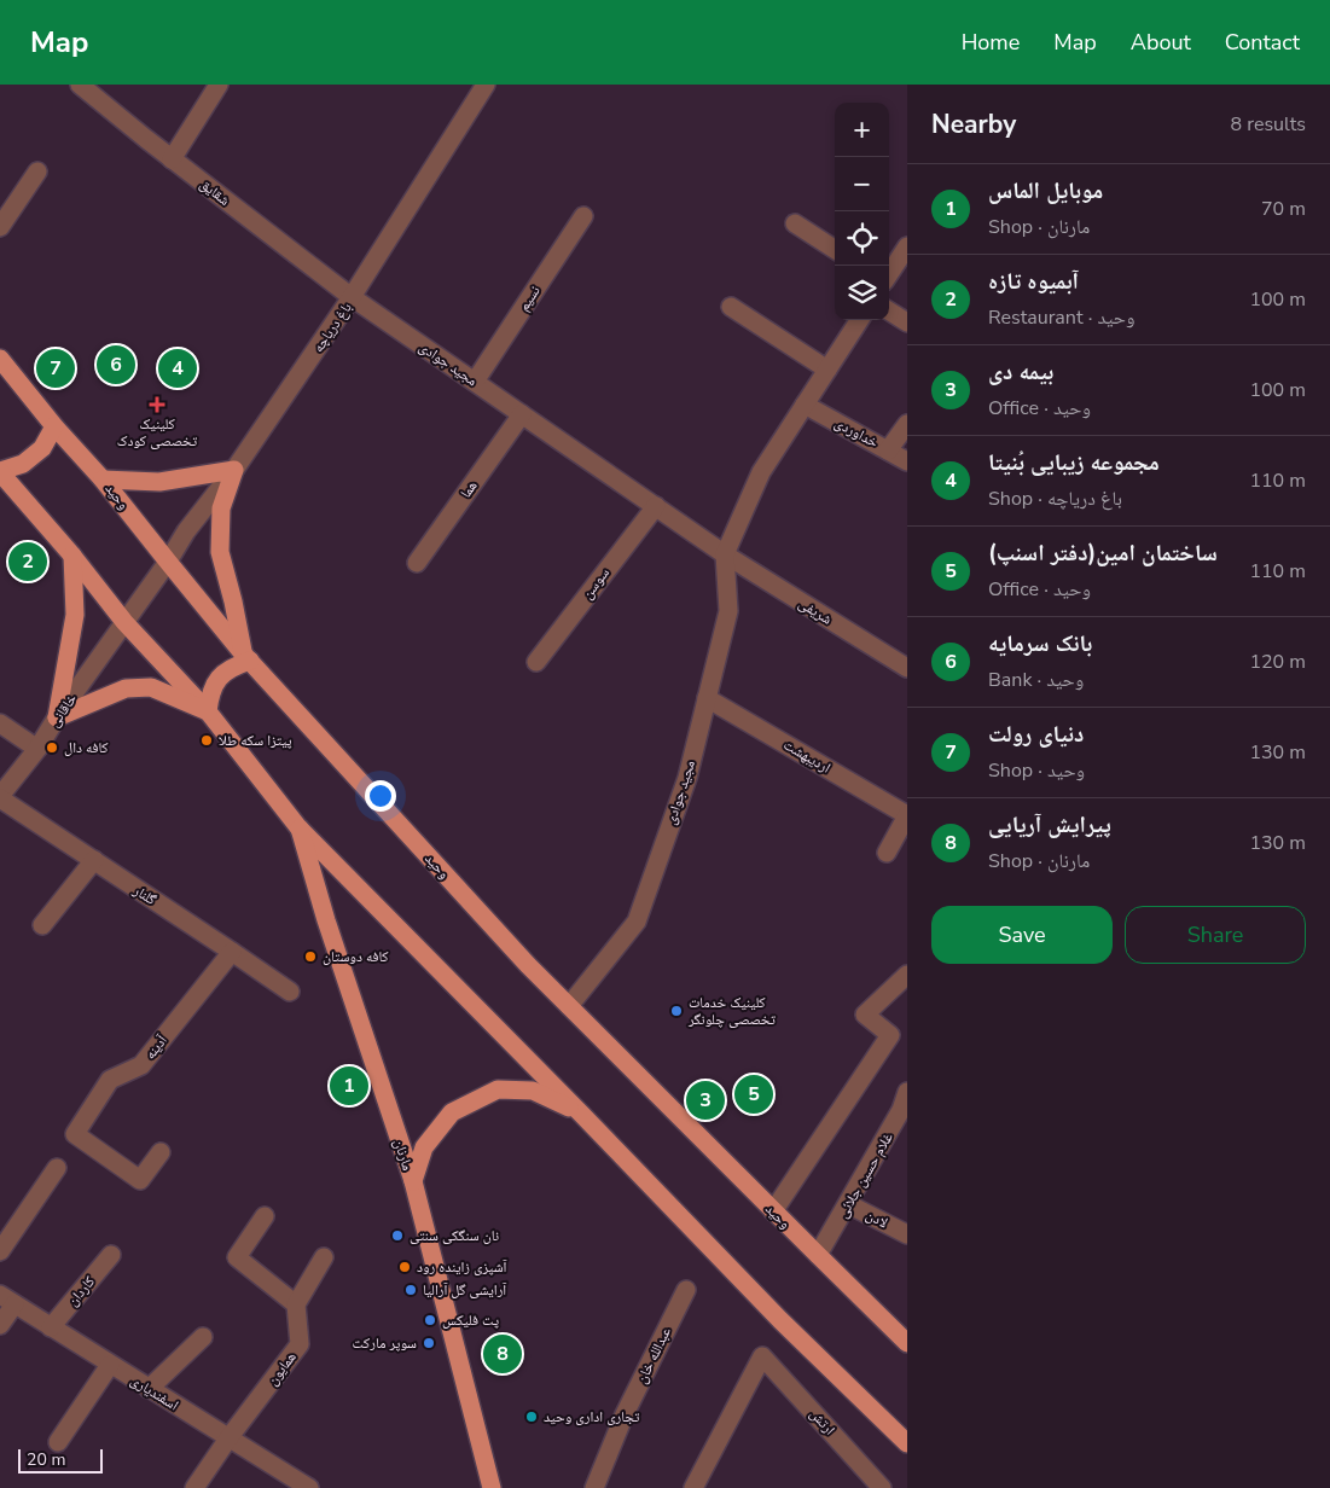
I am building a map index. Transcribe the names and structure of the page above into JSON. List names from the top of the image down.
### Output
{
  "streets": {
    "main road": ["وحید", "مارنان"],
    "street": [
      "شقایق",
      "نسیم",
      "باغ دریاچه",
      "مجید جوادی",
      "خداوردی",
      "هما",
      "سوسن",
      "شریفی",
      "خاقانی",
      "اردیبهشت",
      "گلنار",
      "آدینه",
      "غلام حسین جلائی",
      "لادن",
      "کاردان",
      "عبدالله خان",
      "همایون",
      "اسفندیاری",
      "ارتش"
    ]
  },
  "crossings": [
    ["شقایق", "باغ دریاچه"],
    ["شقایق", "مجید جوادی"],
    ["نسیم", "مجید جوادی"],
    ["باغ دریاچه", "مجید جوادی"],
    ["باغ دریاچه", "وحید"],
    ["باغ دریاچه", "خاقانی"],
    ["مجید جوادی", "خداوردی"],
    ["مجید جوادی", "هما"],
    ["مجید جوادی", "وحید"],
    ["مجید جوادی", "سوسن"],
    ["مجید جوادی", "شریفی"],
    ["مجید جوادی", "اردیبهشت"],
    ["وحید", "خاقانی"],
    ["وحید", "غلام حسین جلائی"],
    ["خاقانی", "گلنار"],
    ["گلنار", "آدینه"],
    ["غلام حسین جلائی", "لادن"],
    ["کاردان", "اسفندیاری"],
    ["همایون", "اسفندیاری"]
  ],
  "places": {
    "health": ["کلینیک تخصصی کودک"],
    "other": [
      "پیتزا سکه طلا",
      "کافه دال",
      "کافه دوستان",
      "کلینیک خدمات تخصصی چلونگر",
      "نان سنگکی سنتی",
      "آشپزی زاینده رود",
      "آرایشی گل آرالیا",
      "پت فلیکس",
      "سوپر مارکت",
      "تجاری اداری وحید"
    ]
  },
  "scale_bar": "20 m",
  "page": {
    "header": "Map",
    "nav": [
      "Home",
      "Map",
      "About",
      "Contact"
    ],
    "heading": ["Nearby", "8 results"],
    "map_buttons": ["+", "−"],
    "list": [
      {
        "mark": "1",
        "name": "موبایل الماس",
        "note": "Shop · مارنان",
        "value": "70 m"
      },
      {
        "mark": "2",
        "name": "آبمیوه تازه",
        "note": "Restaurant · وحید",
        "value": "100 m"
      },
      {
        "mark": "3",
        "name": "بیمه دی",
        "note": "Office · وحید",
        "value": "100 m"
      },
      {
        "mark": "4",
        "name": "مجموعه زیبایی بُنیتا",
        "note": "Shop · باغ دریاچه",
        "value": "110 m"
      },
      {
        "mark": "5",
        "name": "ساختمان امین(دفتر اسنپ)",
        "note": "Office · وحید",
        "value": "110 m"
      },
      {
        "mark": "6",
        "name": "بانک سرمایه",
        "note": "Bank · وحید",
        "value": "120 m"
      },
      {
        "mark": "7",
        "name": "دنیای رولت",
        "note": "Shop · وحید",
        "value": "130 m"
      },
      {
        "mark": "8",
        "name": "پیرایش آریایی",
        "note": "Shop · مارنان",
        "value": "130 m"
      }
    ],
    "pins": [
      "6",
      "4",
      "7",
      "2",
      "1",
      "5",
      "3",
      "8"
    ],
    "buttons": ["Save", "Share"],
    "scale": "20 m"
  }
}
